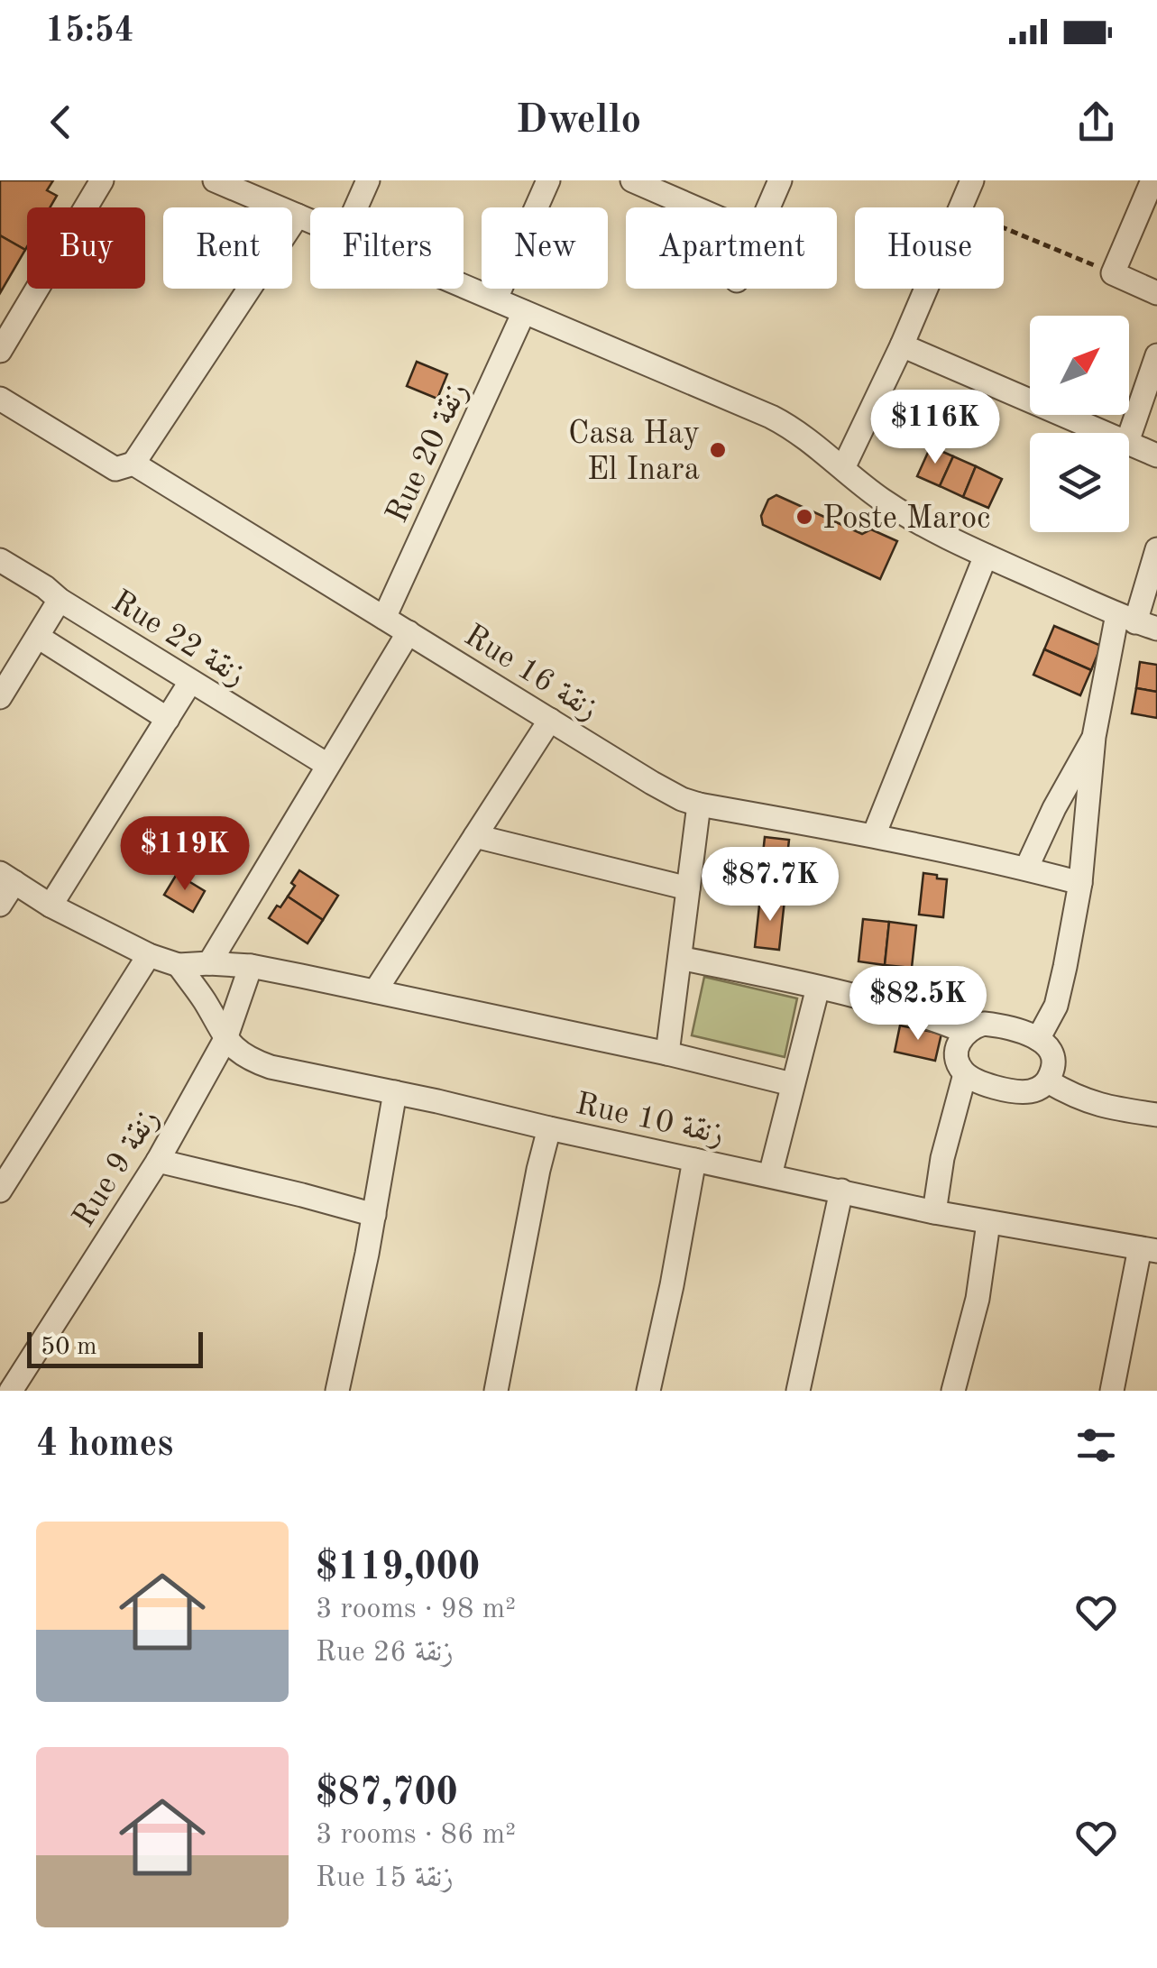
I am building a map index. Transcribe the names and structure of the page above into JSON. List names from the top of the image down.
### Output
{
  "streets": {
    "street": [
      "Rue 20 زنقة",
      "Rue 22 زنقة",
      "Rue 16 زنقة",
      "Rue 10 زنقة",
      "Rue 9 زنقة"
    ]
  },
  "crossings": [
    ["Rue 20 زنقة", "Rue 16 زنقة"],
    ["Rue 10 زنقة", "Rue 9 زنقة"]
  ],
  "places": ["Casa Hay El Inara", "Poste Maroc"],
  "scale_bar": "50 m",
  "north": "top right",
  "page": {
    "status": "15:54",
    "header": "Dwello",
    "chip": [
      "Buy",
      "Rent",
      "Filters",
      "New",
      "Apartment",
      "House"
    ],
    "price": [
      "$116K",
      "$119K",
      "$87.7K",
      "$82.5K"
    ],
    "scale": "50 m",
    "heading": "4 homes",
    "list": [
      {
        "name": "$119,000",
        "note": "3 rooms · 98 m² · Rue 26 زنقة"
      },
      {
        "name": "$87,700",
        "note": "3 rooms · 86 m² · Rue 15 زنقة"
      }
    ]
  }
}
